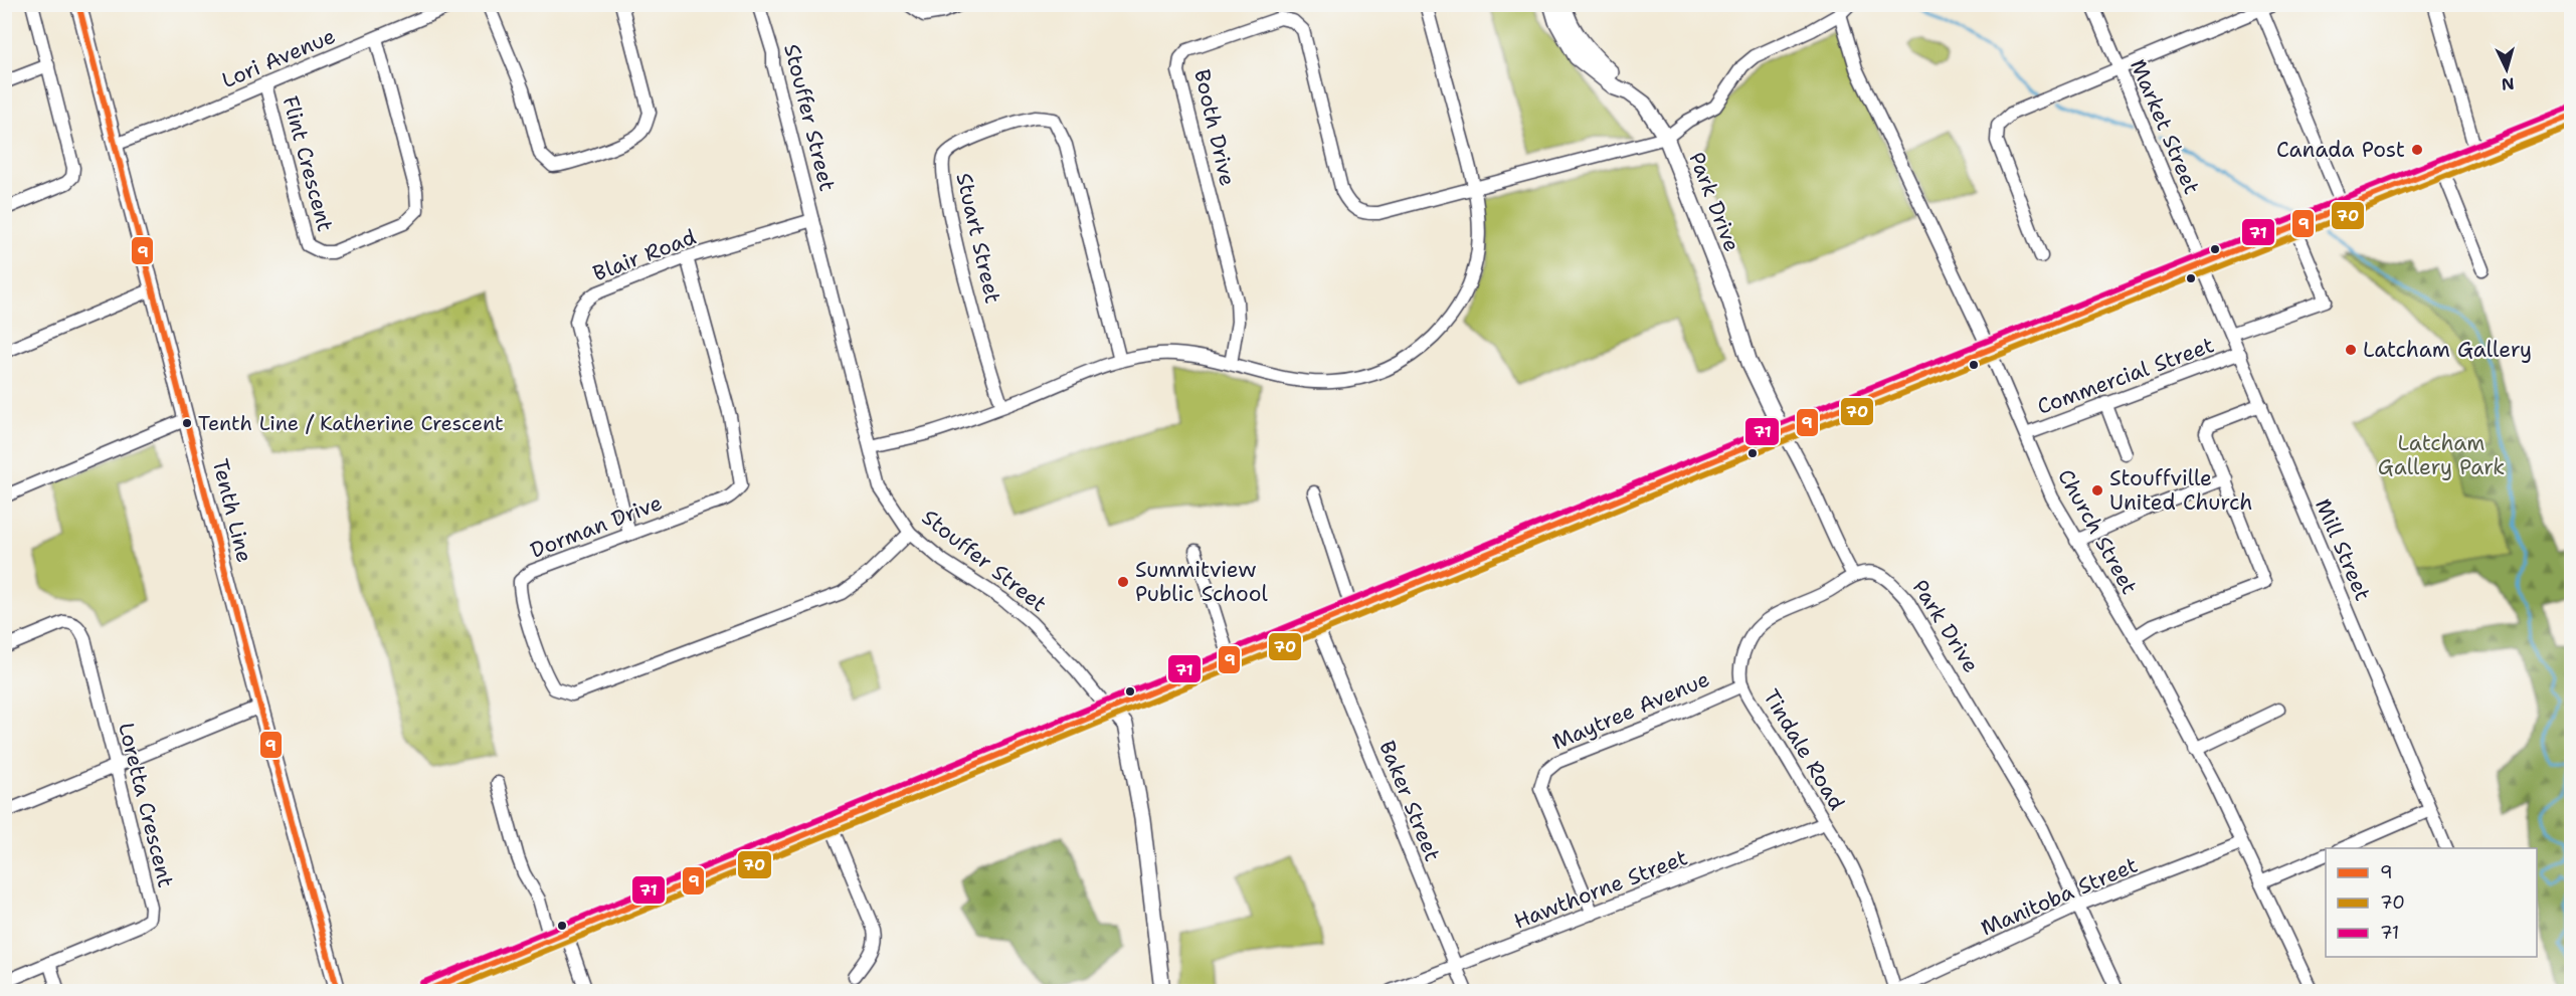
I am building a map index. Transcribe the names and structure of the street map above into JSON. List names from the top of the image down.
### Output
{
  "streets": {
    "street": [
      "Lori Avenue",
      "Stouffer Street",
      "Market Street",
      "Booth Drive",
      "Flint Crescent",
      "Park Drive",
      "Stuart Street",
      "Blair Road",
      "Commercial Street",
      "Tenth Line",
      "Dorman Drive",
      "Church Street",
      "Mill Street",
      "Maytree Avenue",
      "Tindale Road",
      "Baker Street",
      "Loretta Crescent",
      "Hawthorne Street",
      "Manitoba Street"
    ]
  },
  "crossings": [
    ["Lori Avenue", "Flint Crescent"],
    ["Lori Avenue", "Tenth Line"],
    ["Stouffer Street", "Blair Road"],
    ["Stouffer Street", "Dorman Drive"],
    ["Market Street", "Mill Street"],
    ["Booth Drive", "Park Drive"],
    ["Park Drive", "Tindale Road"],
    ["Park Drive", "Manitoba Street"],
    ["Blair Road", "Dorman Drive"],
    ["Commercial Street", "Church Street"],
    ["Commercial Street", "Mill Street"],
    ["Church Street", "Manitoba Street"],
    ["Maytree Avenue", "Tindale Road"],
    ["Maytree Avenue", "Hawthorne Street"],
    ["Tindale Road", "Hawthorne Street"],
    ["Tindale Road", "Manitoba Street"],
    ["Baker Street", "Hawthorne Street"]
  ],
  "parks": ["Latcham Gallery Park"],
  "places": [
    "Canada Post",
    "Latcham Gallery",
    "Tenth Line / Katherine Crescent",
    "Stouffville United Church",
    "Summitview Public School"
  ],
  "lines": ["transit line 9", "transit line 71", "transit line 70"],
  "legend": ["9", "70", "71"],
  "north": "bottom"
}
